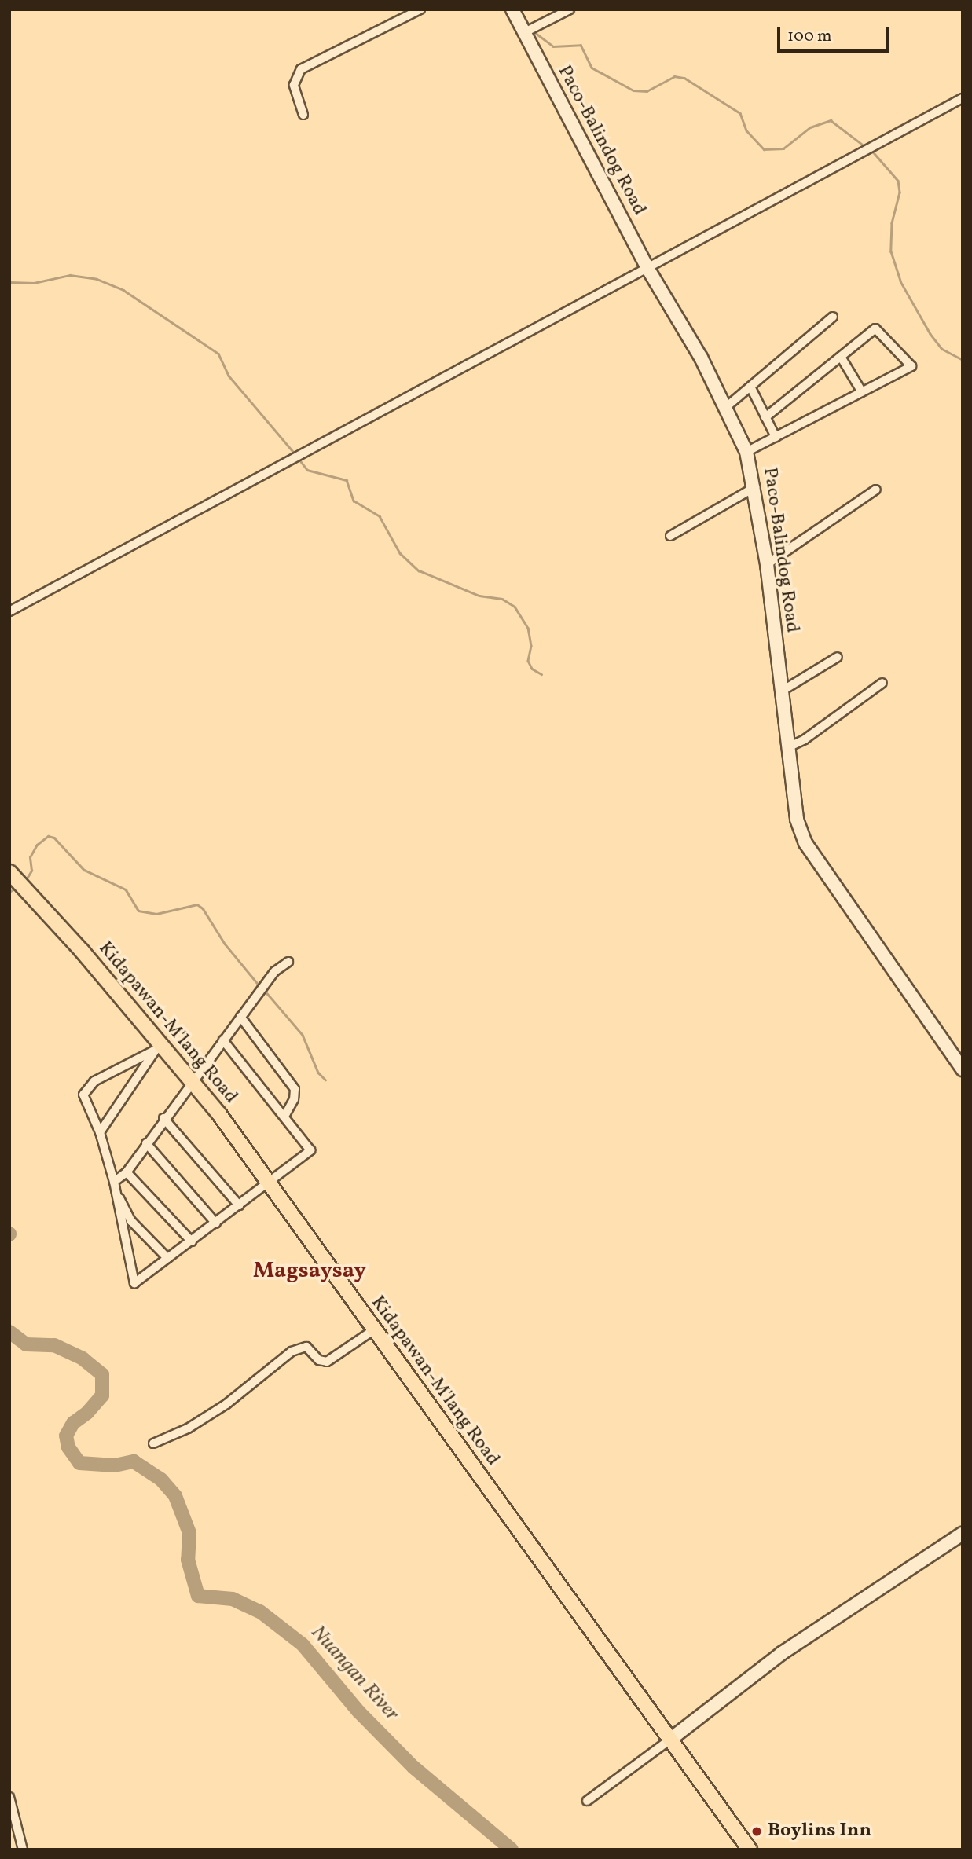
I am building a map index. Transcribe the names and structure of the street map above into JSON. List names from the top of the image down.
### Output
{
  "streets": {
    "main road": ["Kidapawan-M'lang Road"],
    "street": ["Paco-Balindog Road"]
  },
  "districts": ["Magsaysay"],
  "water": ["Nuangan River"],
  "places": ["Boylins Inn"],
  "scale_bar": "100 m"
}
